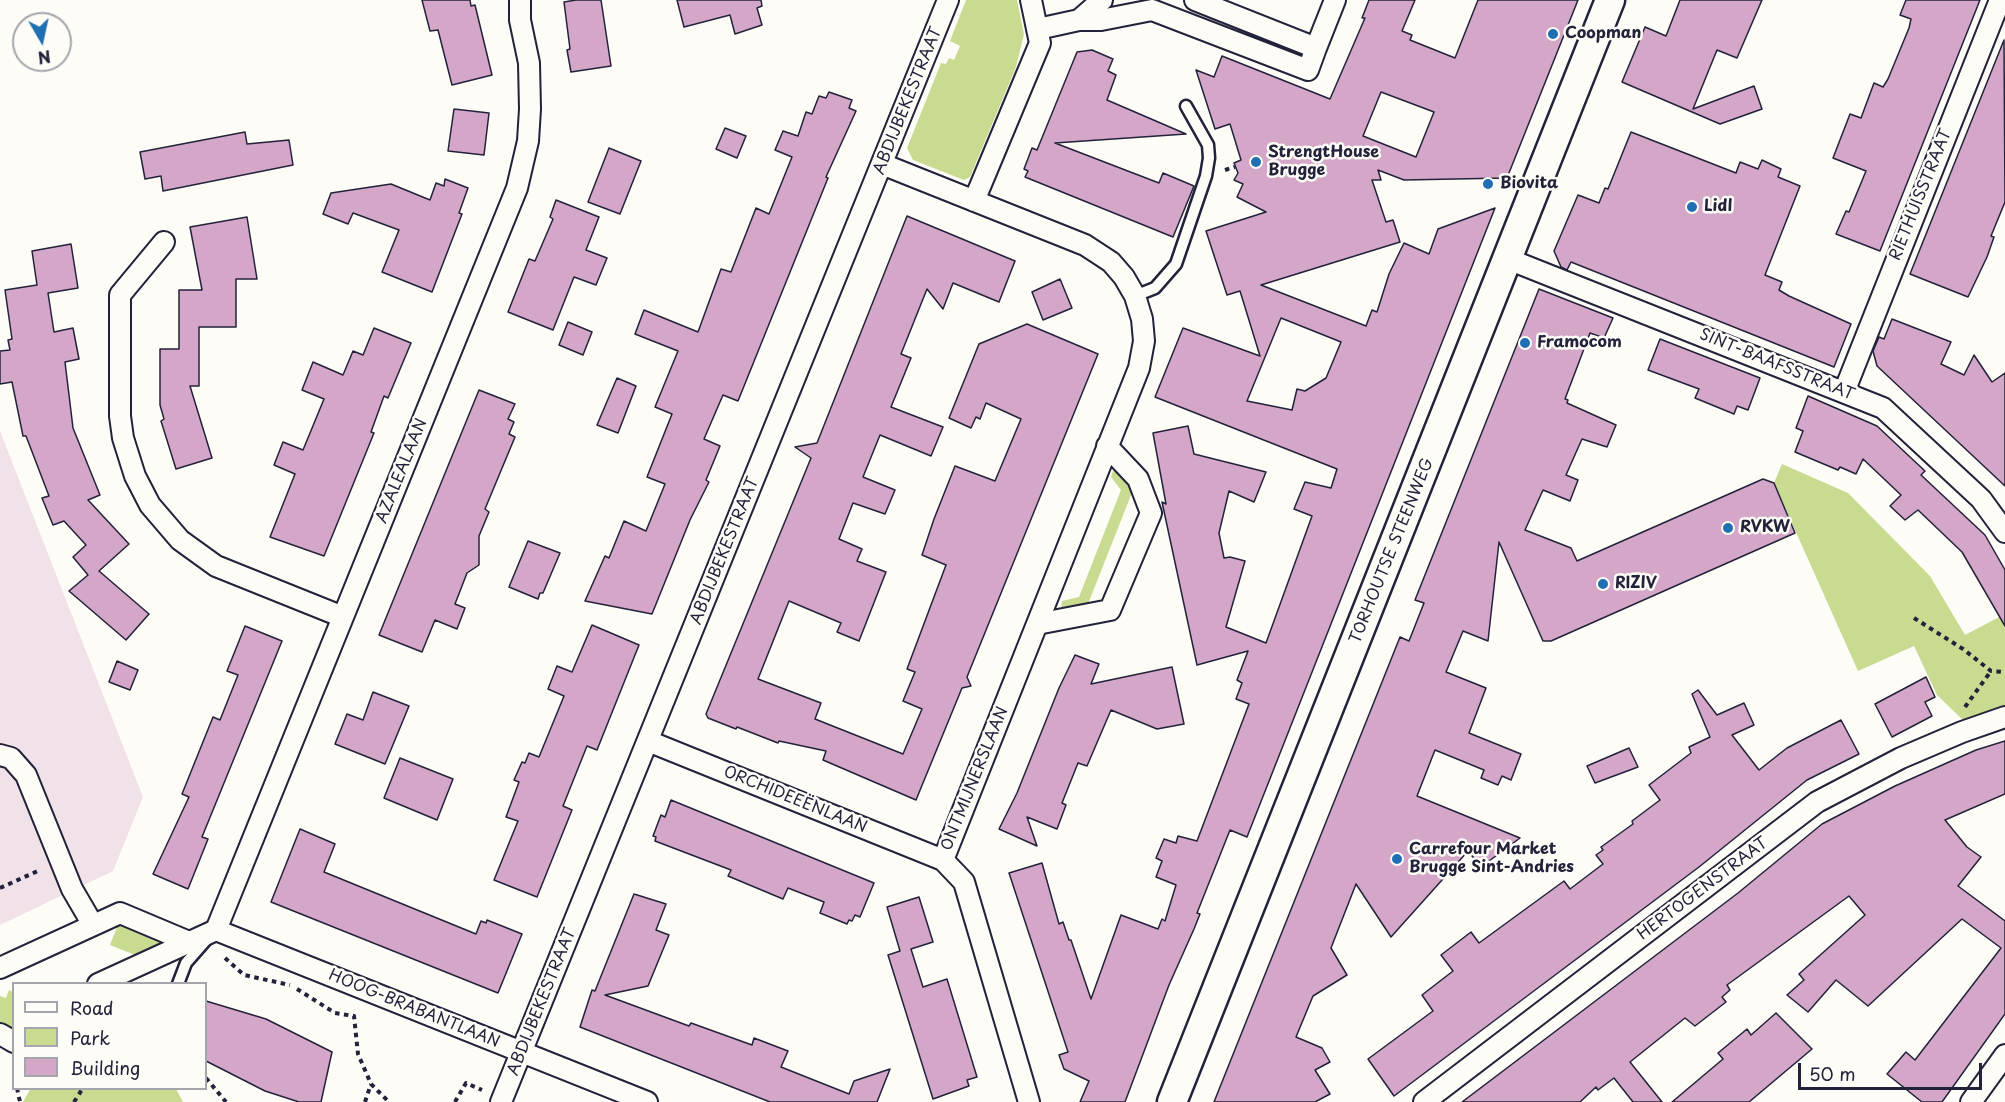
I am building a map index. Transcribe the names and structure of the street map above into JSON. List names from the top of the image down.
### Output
{
  "streets": {
    "main road": ["TORHOUTSE STEENWEG"],
    "street": [
      "ABDIJBEKESTRAAT",
      "RIETHUISSTRAAT",
      "SINT-BAAFSSTRAAT",
      "AZALEALAAN",
      "ONTMIJNERSLAAN",
      "ORCHIDEEËNLAAN",
      "HERTOGENSTRAAT",
      "HOOG-BRABANTLAAN"
    ]
  },
  "crossings": [
    ["ABDIJBEKESTRAAT", "ONTMIJNERSLAAN"],
    ["ABDIJBEKESTRAAT", "ORCHIDEEËNLAAN"],
    ["ABDIJBEKESTRAAT", "HOOG-BRABANTLAAN"],
    ["RIETHUISSTRAAT", "SINT-BAAFSSTRAAT"],
    ["SINT-BAAFSSTRAAT", "TORHOUTSE STEENWEG"],
    ["AZALEALAAN", "HOOG-BRABANTLAAN"],
    ["ONTMIJNERSLAAN", "ORCHIDEEËNLAAN"]
  ],
  "places": [
    "Coopman",
    "StrengtHouse Brugge",
    "Biovita",
    "Lidl",
    "Framocom",
    "RVKW",
    "RIZIV",
    "Carrefour Market Brugge Sint-Andries"
  ],
  "legend": ["Road", "Park", "Building"],
  "scale_bar": "50 m",
  "north": "bottom"
}
